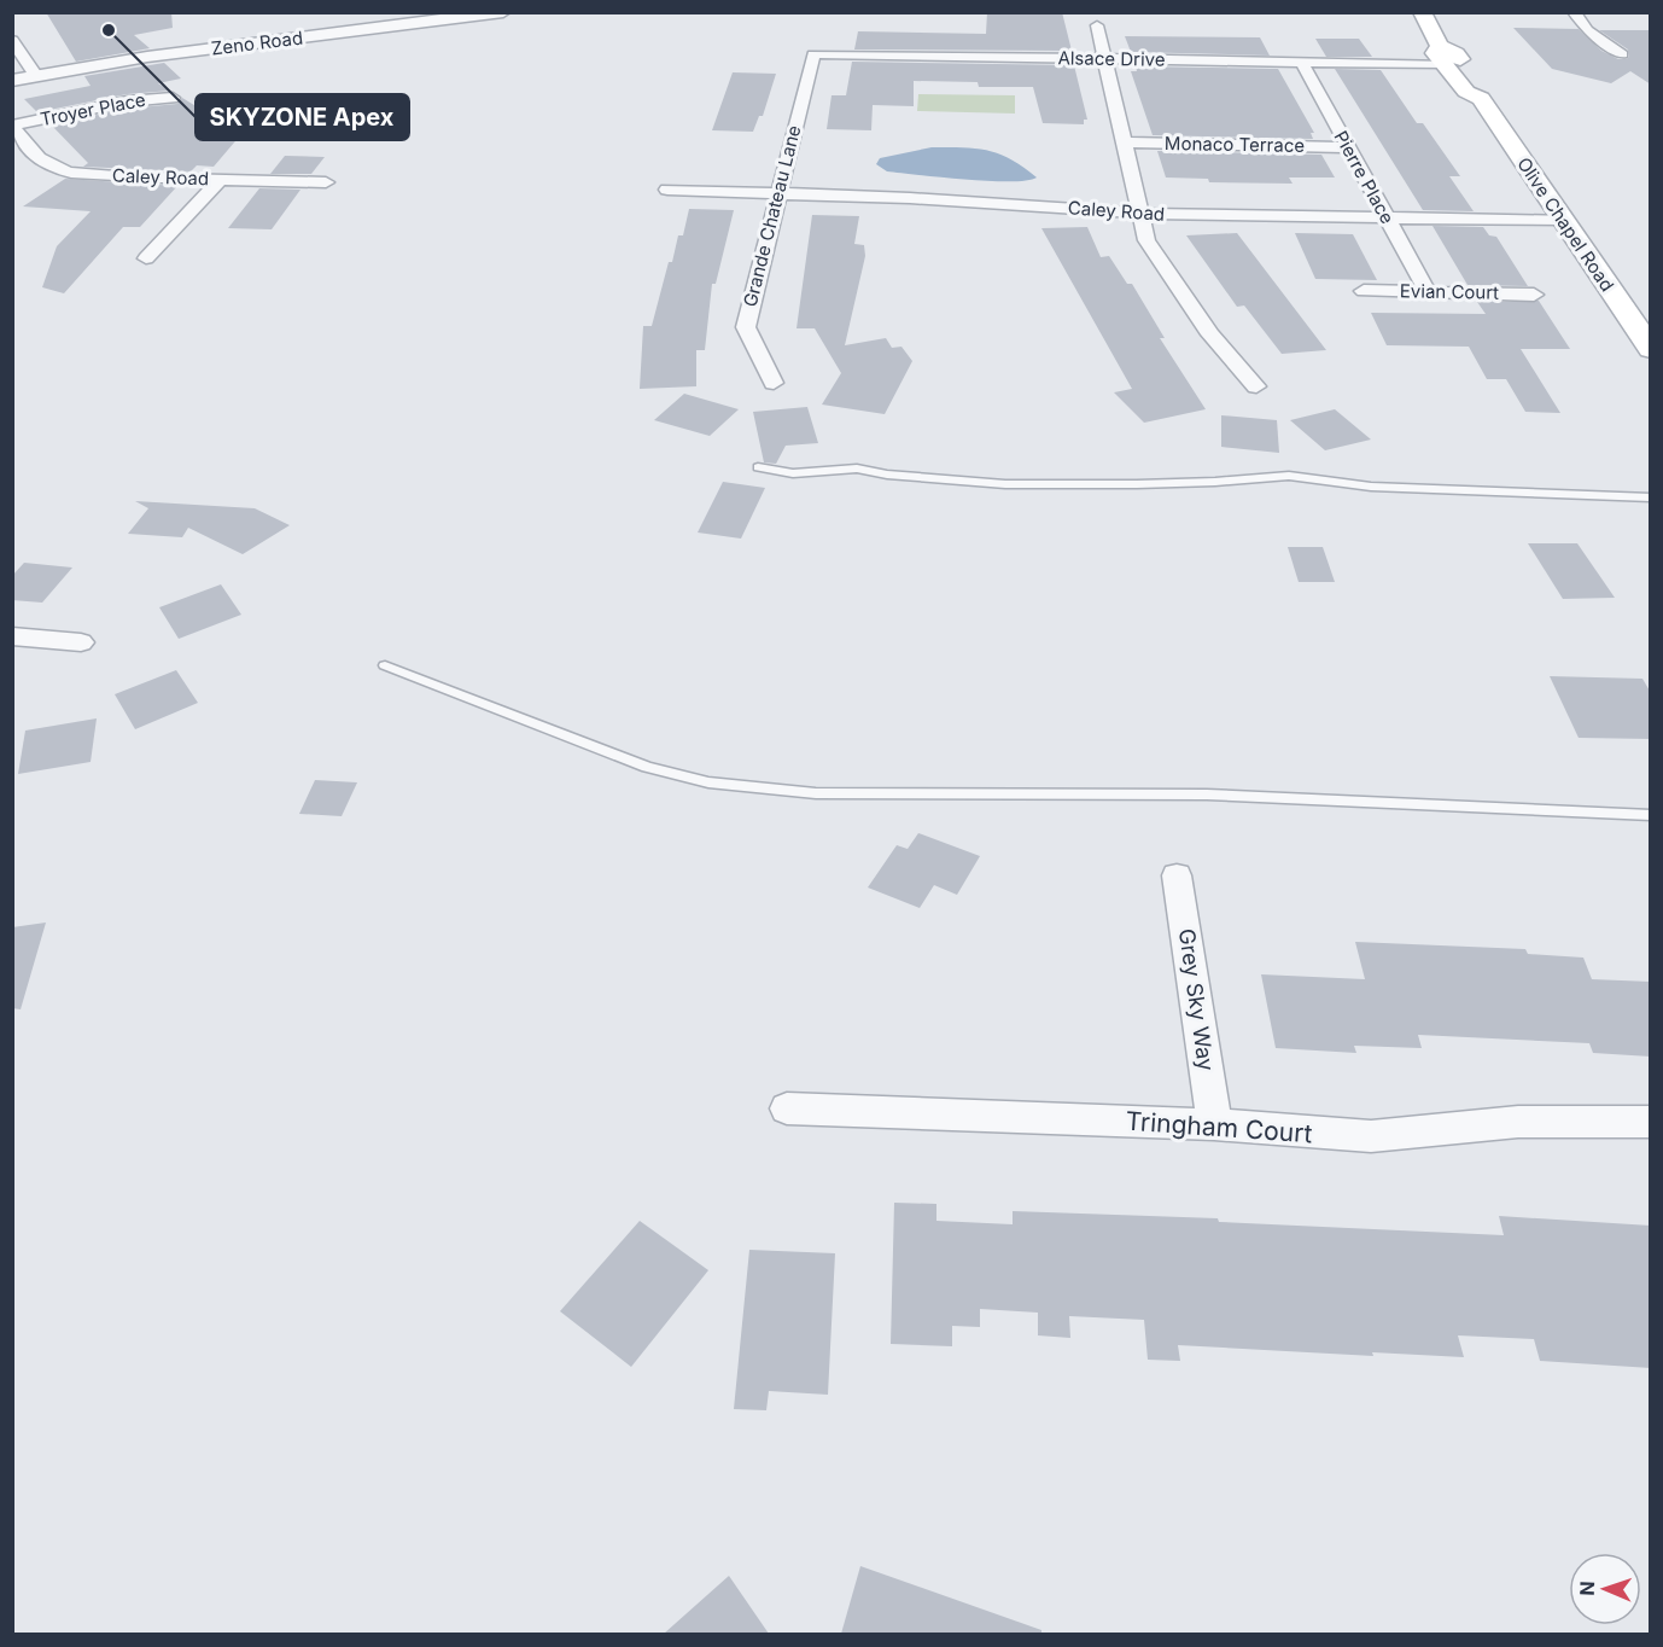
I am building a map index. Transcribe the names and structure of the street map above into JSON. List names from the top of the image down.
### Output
{
  "streets": {
    "main road": ["Olive Chapel Road"],
    "street": [
      "Zeno Road",
      "Alsace Drive",
      "Troyer Place",
      "Monaco Terrace",
      "Caley Road",
      "Pierre Place",
      "Grande Chateau Lane",
      "Evian Court",
      "Grey Sky Way",
      "Tringham Court"
    ]
  },
  "crossings": [
    ["Alsace Drive", "Pierre Place"],
    ["Alsace Drive", "Grande Chateau Lane"],
    ["Alsace Drive", "Olive Chapel Road"],
    ["Troyer Place", "Caley Road"],
    ["Monaco Terrace", "Pierre Place"],
    ["Caley Road", "Pierre Place"],
    ["Caley Road", "Grande Chateau Lane"],
    ["Caley Road", "Olive Chapel Road"],
    ["Pierre Place", "Evian Court"],
    ["Grey Sky Way", "Tringham Court"]
  ],
  "places": ["SKYZONE Apex"],
  "north": "left"
}
